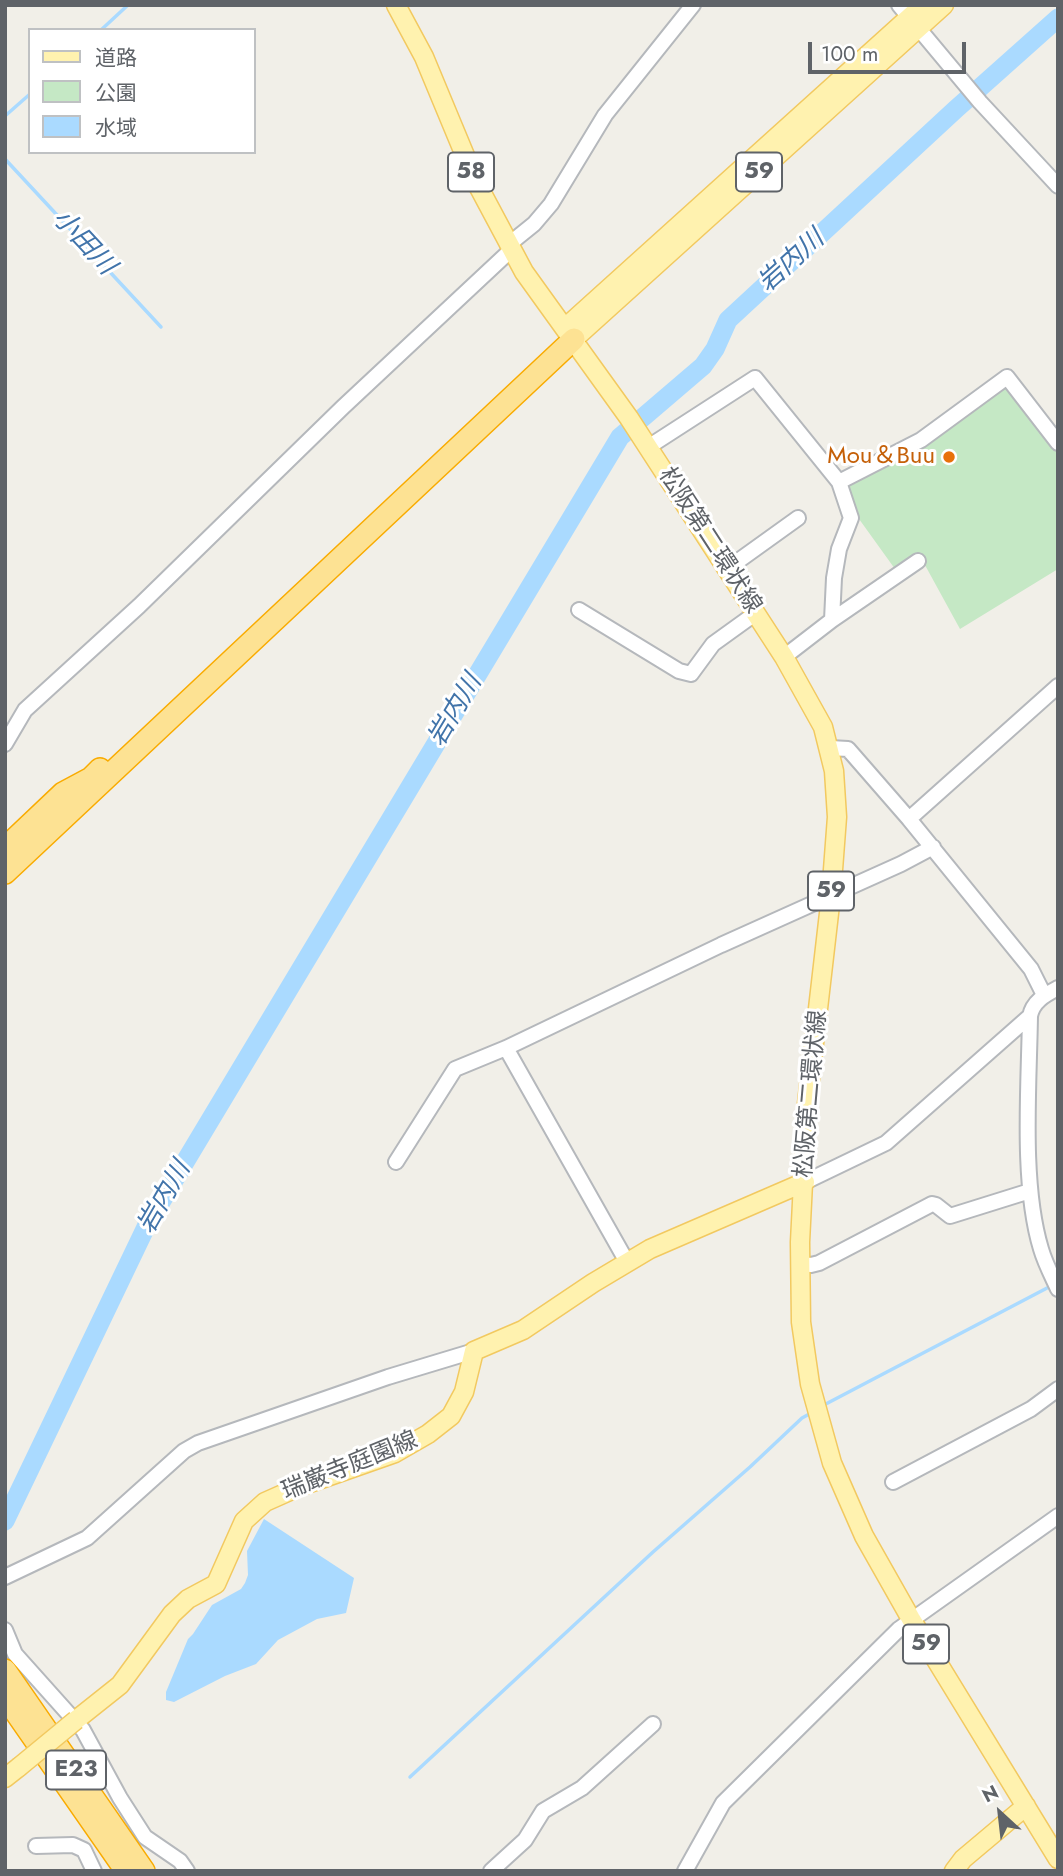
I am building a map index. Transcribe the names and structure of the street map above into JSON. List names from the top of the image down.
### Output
{
  "streets": {
    "highway": ["E23"],
    "main road": [
      "58",
      "59",
      "松阪第二環状線",
      "瑞巌寺庭園線"
    ]
  },
  "crossings": [
    ["58", "59"],
    ["58", "松阪第二環状線"],
    ["59", "松阪第二環状線"]
  ],
  "water": ["小田川", "岩内川"],
  "places": ["Mou＆Buu"],
  "legend": ["道路", "公園", "水域"],
  "scale_bar": "100 m",
  "north": "top left"
}
